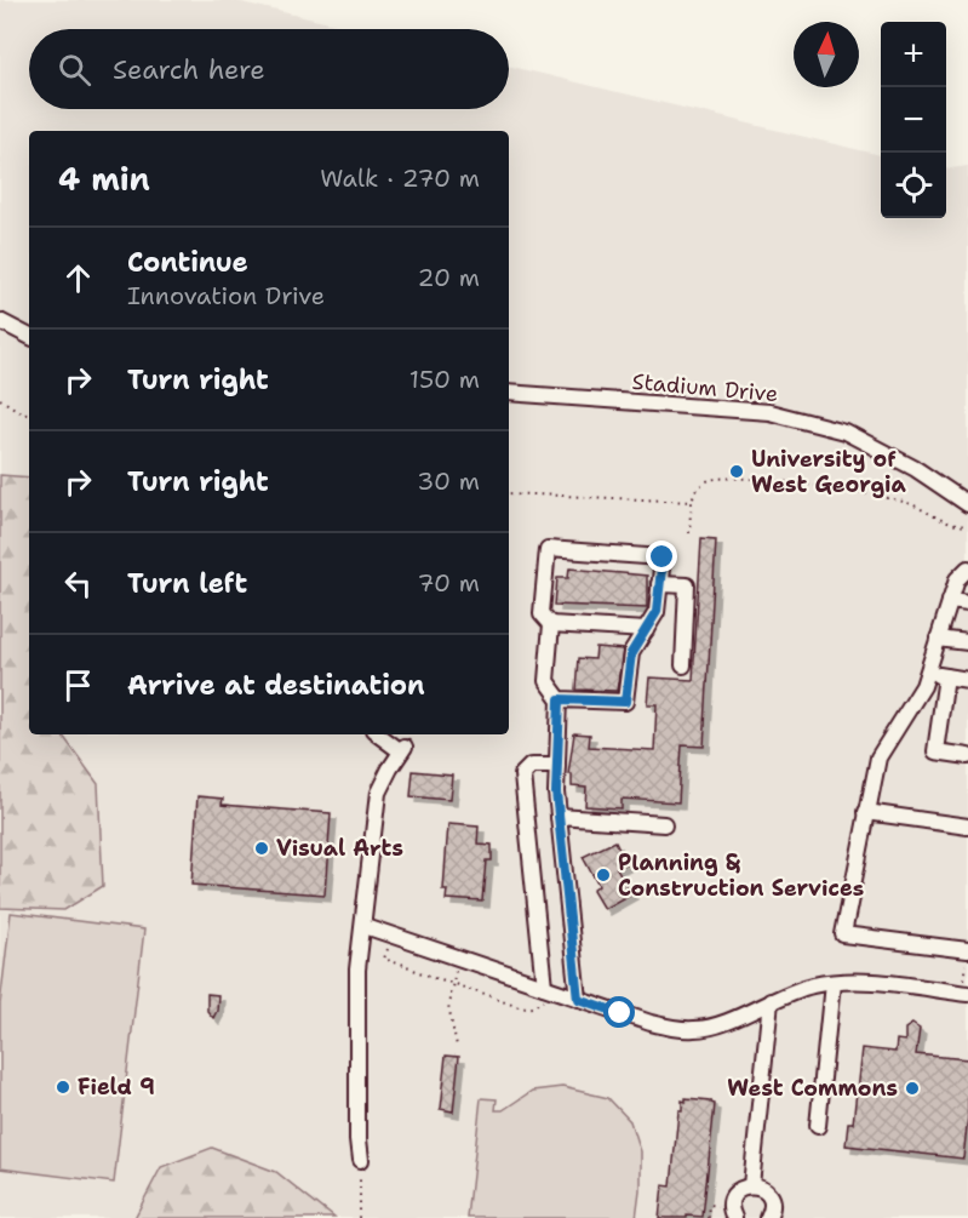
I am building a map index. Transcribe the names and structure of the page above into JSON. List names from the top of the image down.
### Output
{
  "streets": {
    "street": ["Stadium Drive"]
  },
  "places": [
    "University of West Georgia",
    "Visual Arts",
    "Planning & Construction Services",
    "Field 9",
    "West Commons"
  ],
  "north": "top",
  "page": {
    "map_buttons": ["+", "−"],
    "search": "Search here",
    "heading": ["4 min", "Walk · 270 m"],
    "list": [
      ["Continue", "Innovation Drive", "20 m"],
      ["Turn right", "150 m"],
      ["Turn right", "30 m"],
      ["Turn left", "70 m"],
      "Arrive at destination"
    ]
  }
}
